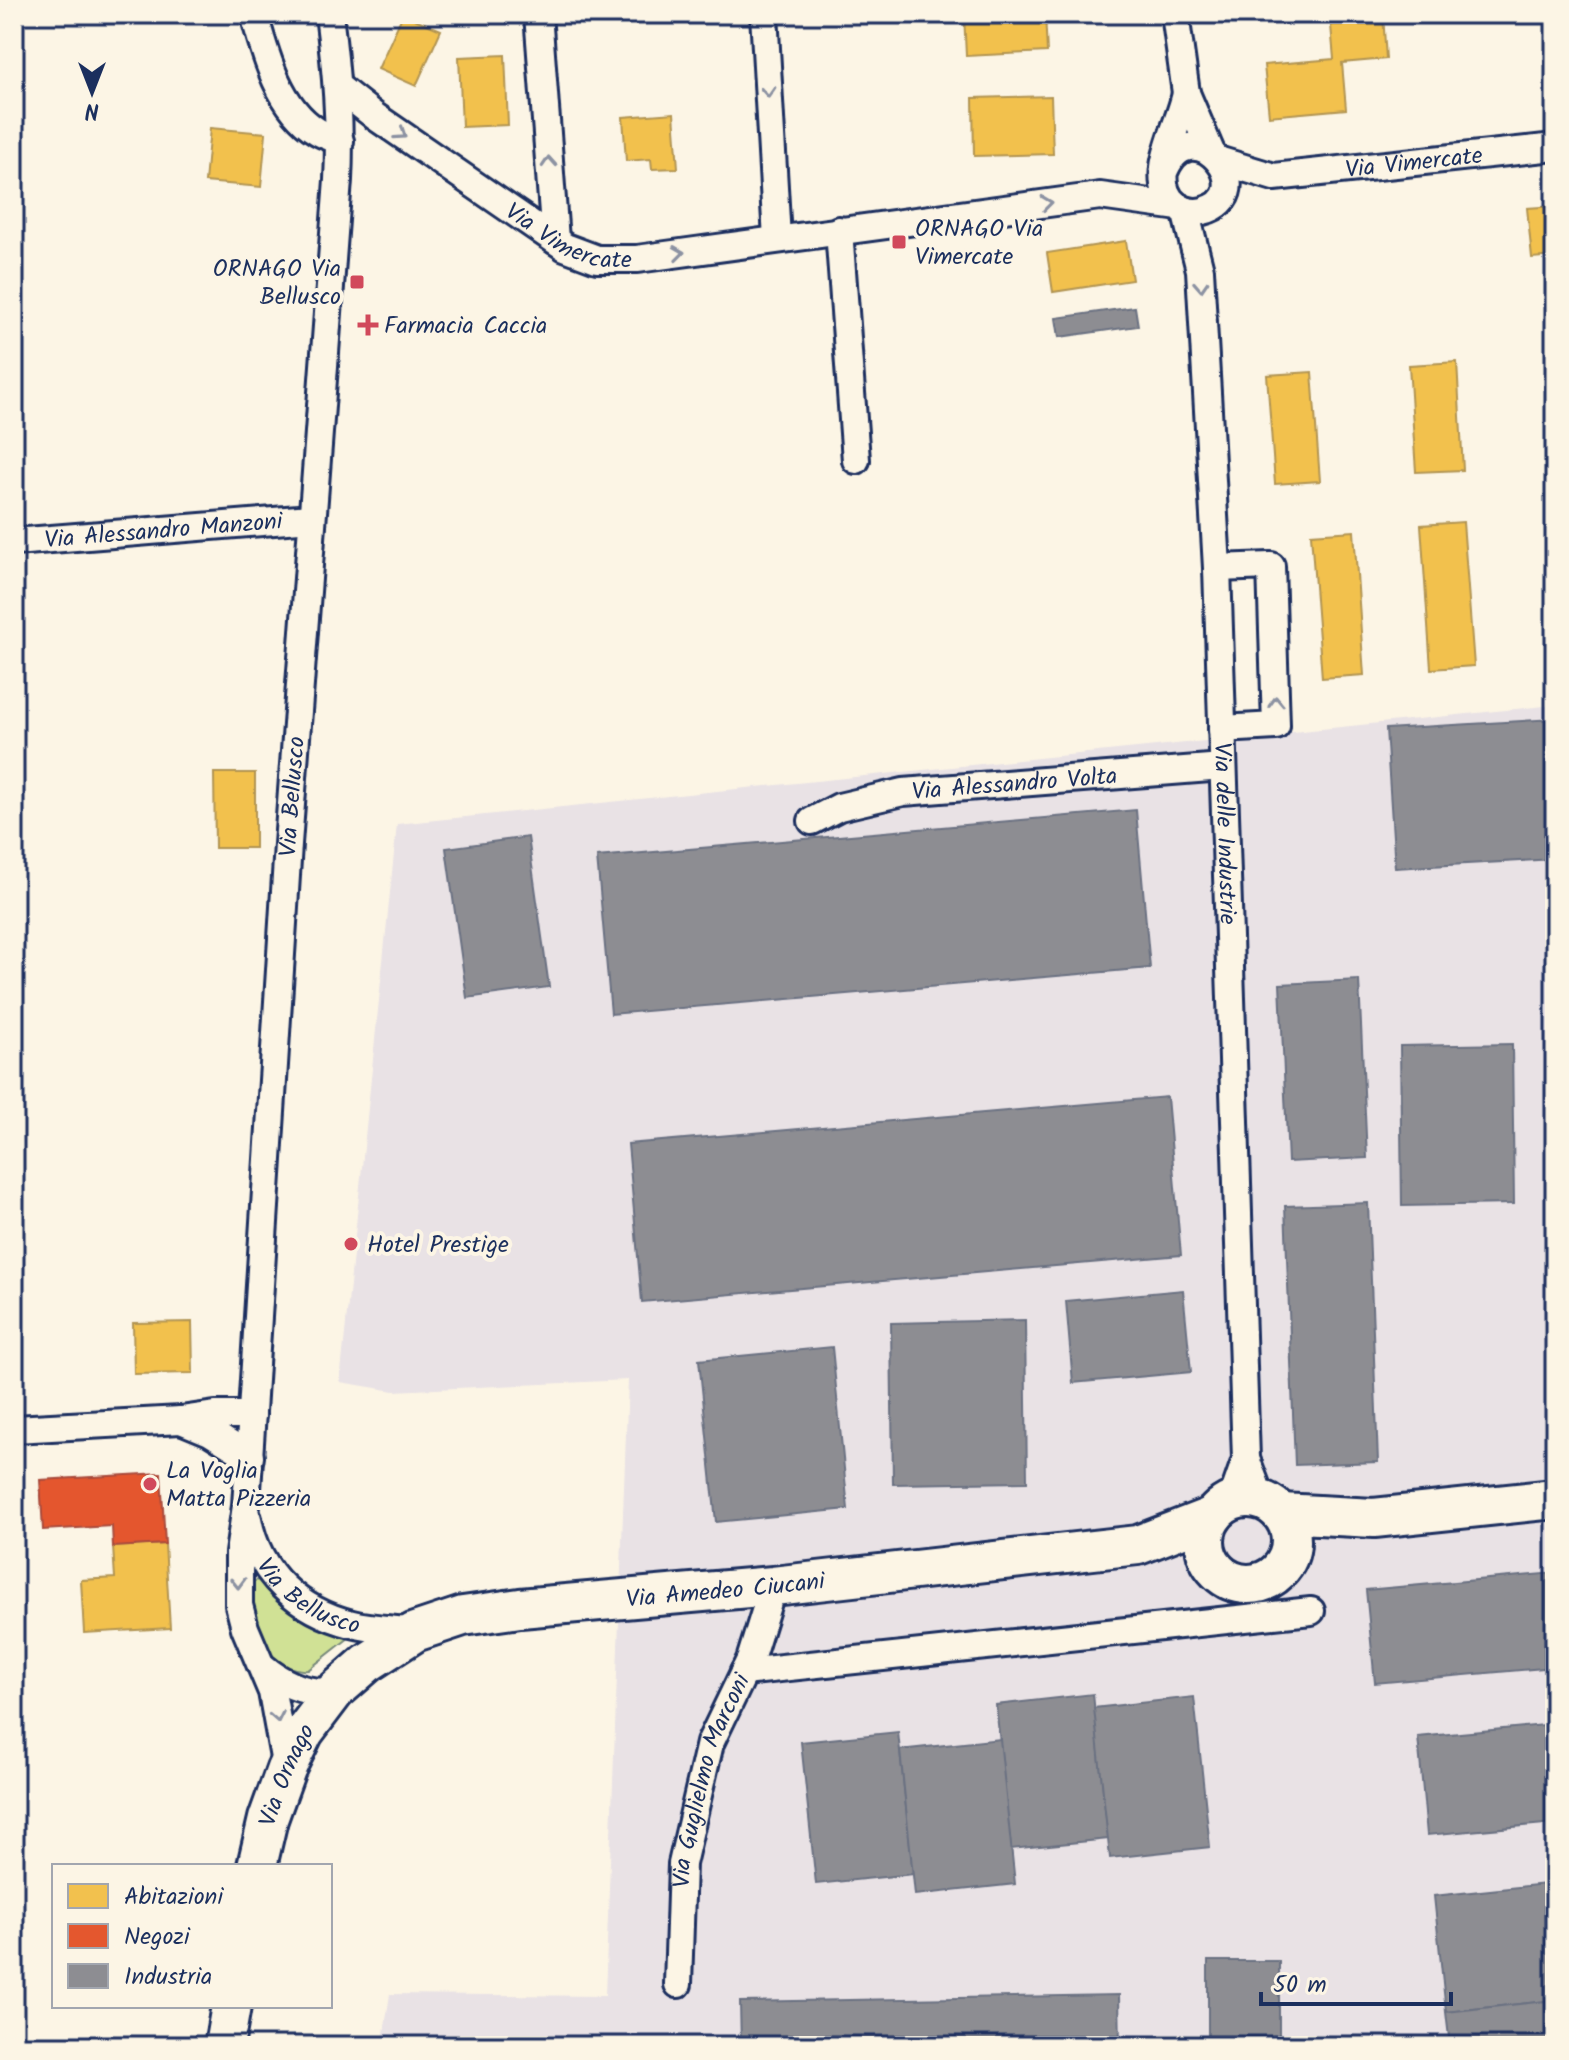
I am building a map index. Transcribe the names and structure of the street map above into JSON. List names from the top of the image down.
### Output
{
  "streets": {
    "main road": ["Via Amedeo Ciucani", "Via Ornago"],
    "street": [
      "Via Vimercate",
      "Via Alessandro Manzoni",
      "Via Alessandro Volta",
      "Via Bellusco",
      "Via delle Industrie",
      "Via Guglielmo Marconi"
    ]
  },
  "crossings": [
    ["Via Vimercate", "Via Bellusco"],
    ["Via Vimercate", "Via delle Industrie"],
    ["Via Alessandro Manzoni", "Via Bellusco"],
    ["Via Alessandro Volta", "Via delle Industrie"],
    ["Via Bellusco", "Via Amedeo Ciucani"],
    ["Via Bellusco", "Via Ornago"],
    ["Via delle Industrie", "Via Amedeo Ciucani"],
    ["Via Amedeo Ciucani", "Via Ornago"],
    ["Via Amedeo Ciucani", "Via Guglielmo Marconi"]
  ],
  "one_way": ["Via Vimercate"],
  "places": {
    "transit": ["ORNAGO Via Vimercate", "ORNAGO Via Bellusco"],
    "health": ["Farmacia Caccia"],
    "other": ["Hotel Prestige", "La Voglia Matta Pizzeria"]
  },
  "legend": ["Abitazioni", "Negozi", "Industria"],
  "scale_bar": "50 m",
  "north": "bottom"
}
